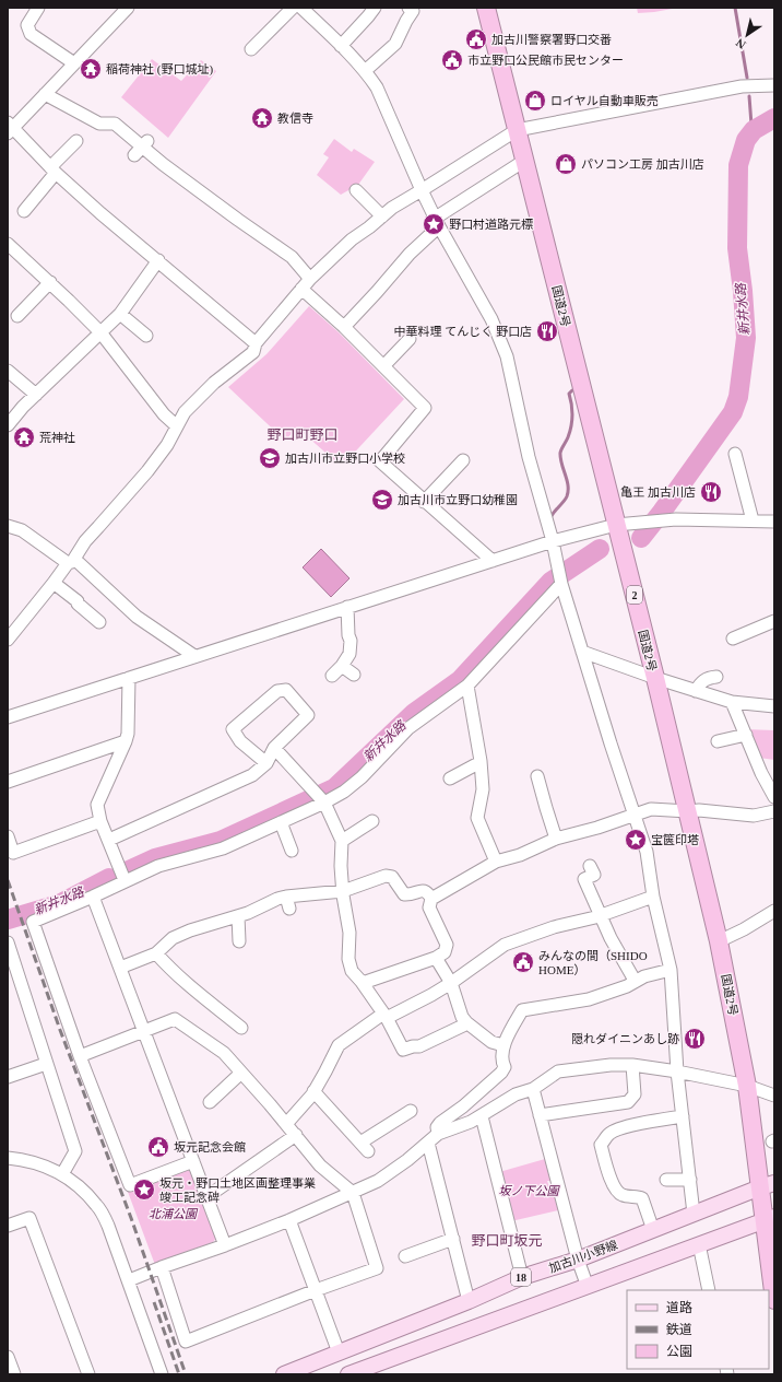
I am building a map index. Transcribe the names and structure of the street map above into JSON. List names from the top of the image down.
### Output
{
  "streets": {
    "highway": ["国道2号", "2"],
    "main road": ["加古川小野線", "18"]
  },
  "crossings": [
    ["国道2号", "加古川小野線"]
  ],
  "districts": ["野口町野口", "野口町坂元"],
  "water": ["新井水路"],
  "parks": ["坂ノ下公園", "北浦公園"],
  "places": {
    "public building": [
      "加古川警察署野口交番",
      "市立野口公民館市民センター",
      "みんなの間（SHIDO HOME）",
      "坂元記念会館"
    ],
    "temple": ["稲荷神社 (野口城址)", "教信寺", "荒神社"],
    "shop": ["ロイヤル自動車販売", "パソコン工房 加古川店"],
    "place": ["野口村道路元標", "宝篋印塔", "坂元・野口土地区画整理事業 竣工記念碑"],
    "restaurant": ["中華料理 てんじく 野口店", "亀王 加古川店", "隠れダイニンあし跡"],
    "school or university": ["加古川市立野口小学校", "加古川市立野口幼稚園"]
  },
  "legend": ["道路", "鉄道", "公園"],
  "north": "bottom left"
}
